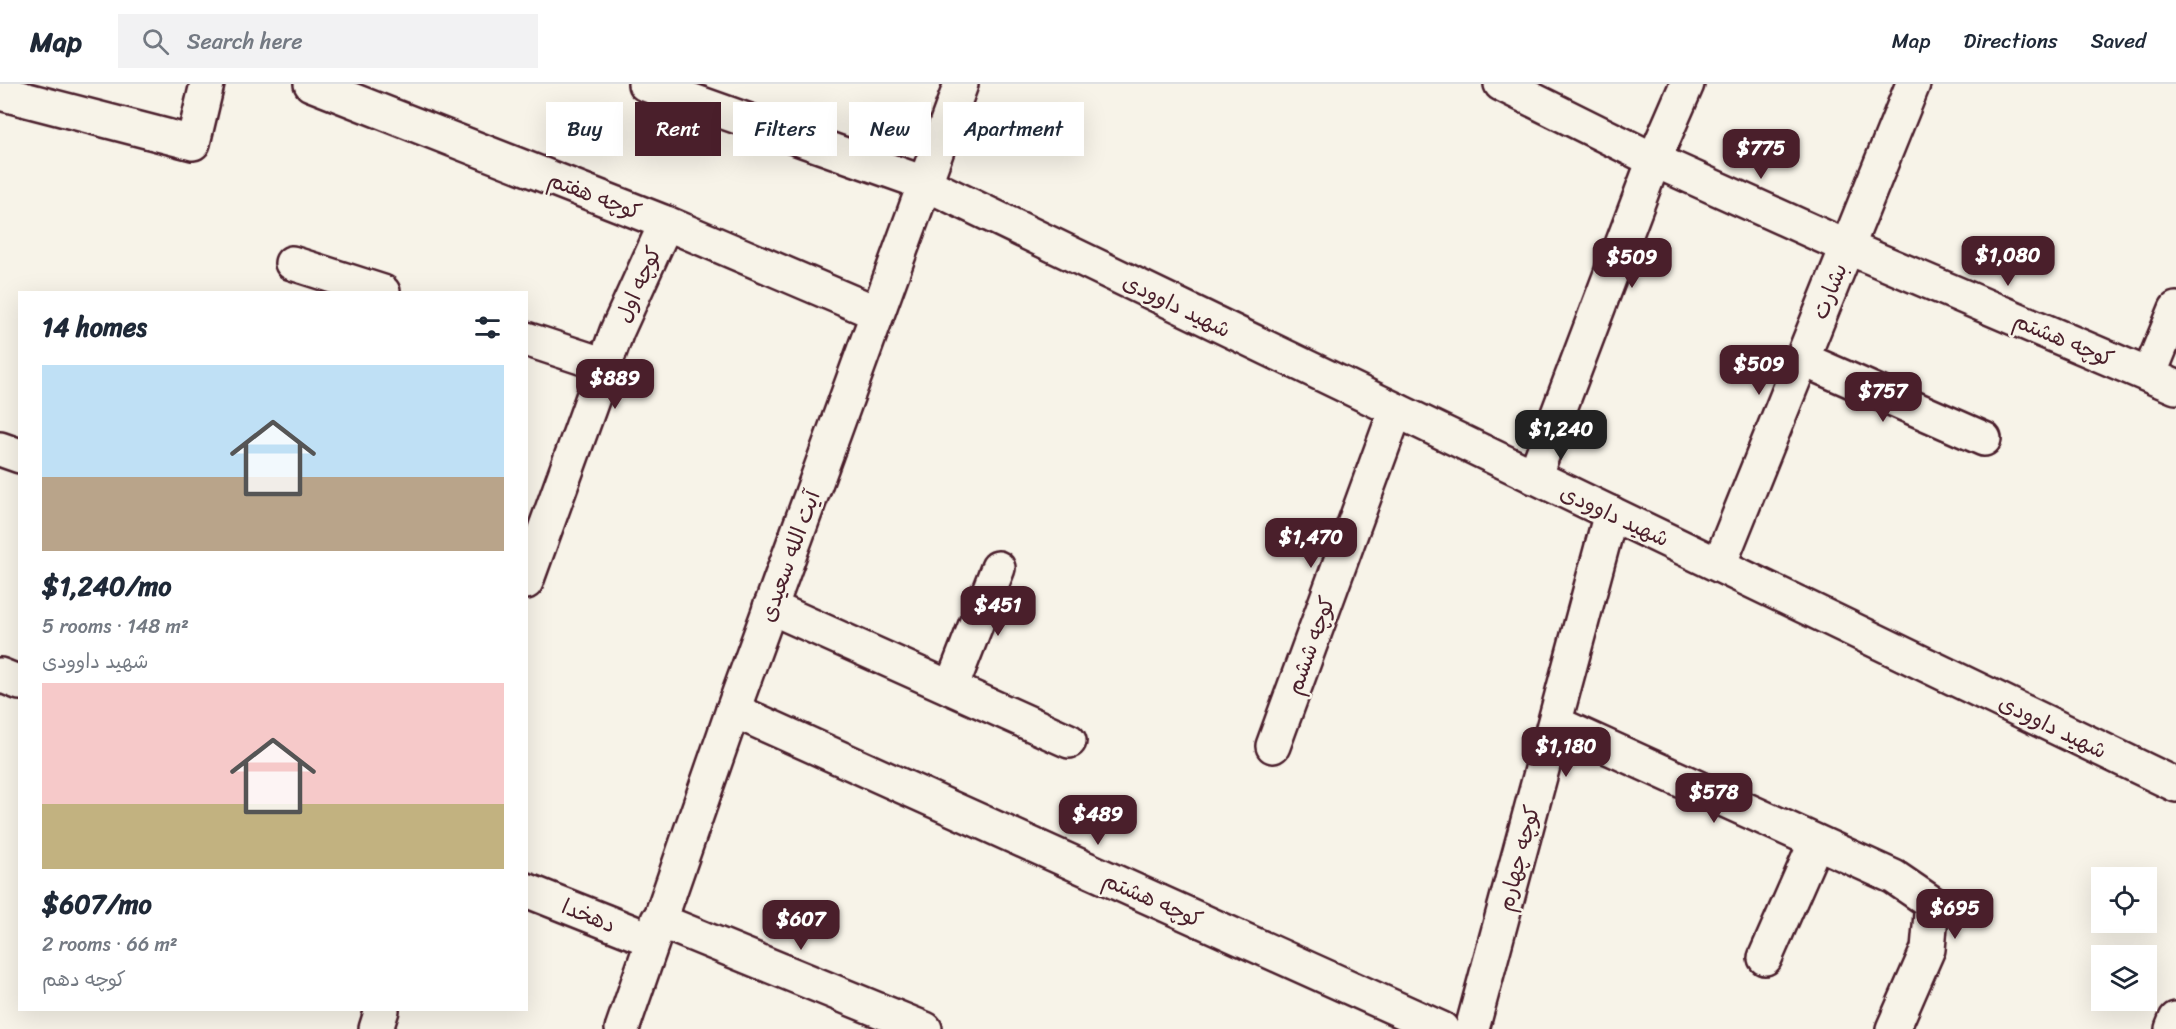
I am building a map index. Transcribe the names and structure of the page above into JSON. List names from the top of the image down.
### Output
{
  "streets": {
    "street": [
      "کوچه هفتم",
      "کوچه اول",
      "بشارت",
      "شهید داوودی",
      "کوچه هشتم",
      "آیت الله سعیدی",
      "کوچه ششم",
      "کوچه چهارم",
      "دهخدا"
    ]
  },
  "crossings": [
    ["کوچه هفتم", "کوچه اول"],
    ["کوچه هفتم", "آیت الله سعیدی"],
    ["بشارت", "شهید داوودی"],
    ["بشارت", "کوچه هشتم"],
    ["شهید داوودی", "آیت الله سعیدی"],
    ["شهید داوودی", "کوچه ششم"],
    ["شهید داوودی", "کوچه چهارم"],
    ["کوچه هشتم", "آیت الله سعیدی"],
    ["آیت الله سعیدی", "دهخدا"]
  ],
  "page": {
    "header": "Map",
    "search": "Search here",
    "nav": ["Map", "Directions", "Saved"],
    "chip": [
      "Buy",
      "Rent",
      "Filters",
      "New",
      "Apartment"
    ],
    "price": [
      "$775",
      "$1,080",
      "$509",
      "$509",
      "$889",
      "$757",
      "$1,240",
      "$1,470",
      "$451",
      "$1,180",
      "$578",
      "$489",
      "$695",
      "$607"
    ],
    "heading": "14 homes",
    "list": [
      {
        "name": "$1,240/mo",
        "note": "5 rooms · 148 m² · شهید داوودی"
      },
      {
        "name": "$607/mo",
        "note": "2 rooms · 66 m² · کوچه دهم"
      }
    ]
  }
}
